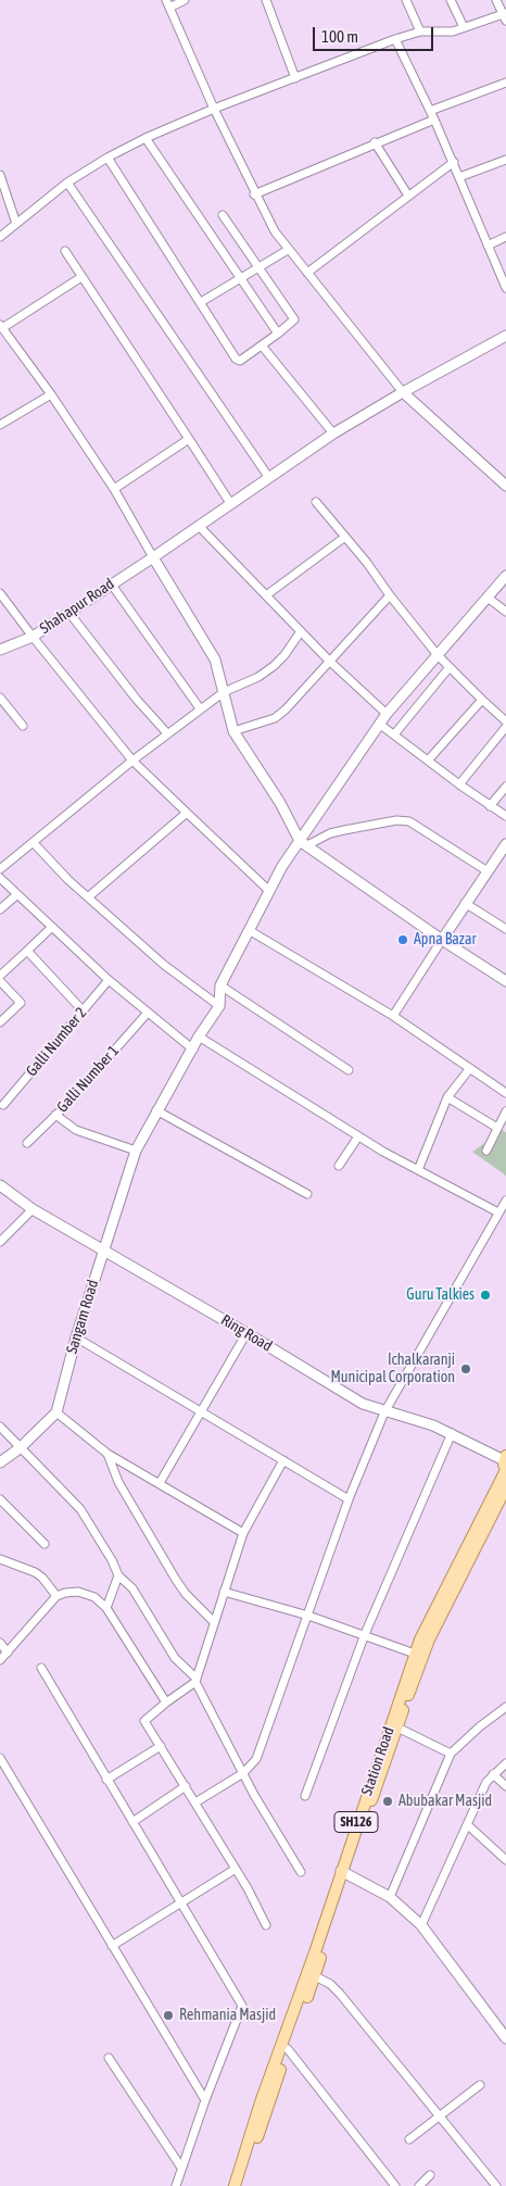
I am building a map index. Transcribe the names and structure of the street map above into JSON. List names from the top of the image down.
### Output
{
  "streets": {
    "main road": [
      "Shahapur Road",
      "Sangam Road",
      "Ring Road",
      "Station Road",
      "SH126"
    ],
    "street": ["Galli Number 2", "Galli Number 1"]
  },
  "crossings": [
    ["Sangam Road", "Ring Road"],
    ["Ring Road", "Station Road"]
  ],
  "places": [
    "Apna Bazar",
    "Guru Talkies",
    "Ichalkaranji Municipal Corporation",
    "Abubakar Masjid",
    "Rehmania Masjid"
  ],
  "scale_bar": "100 m"
}
